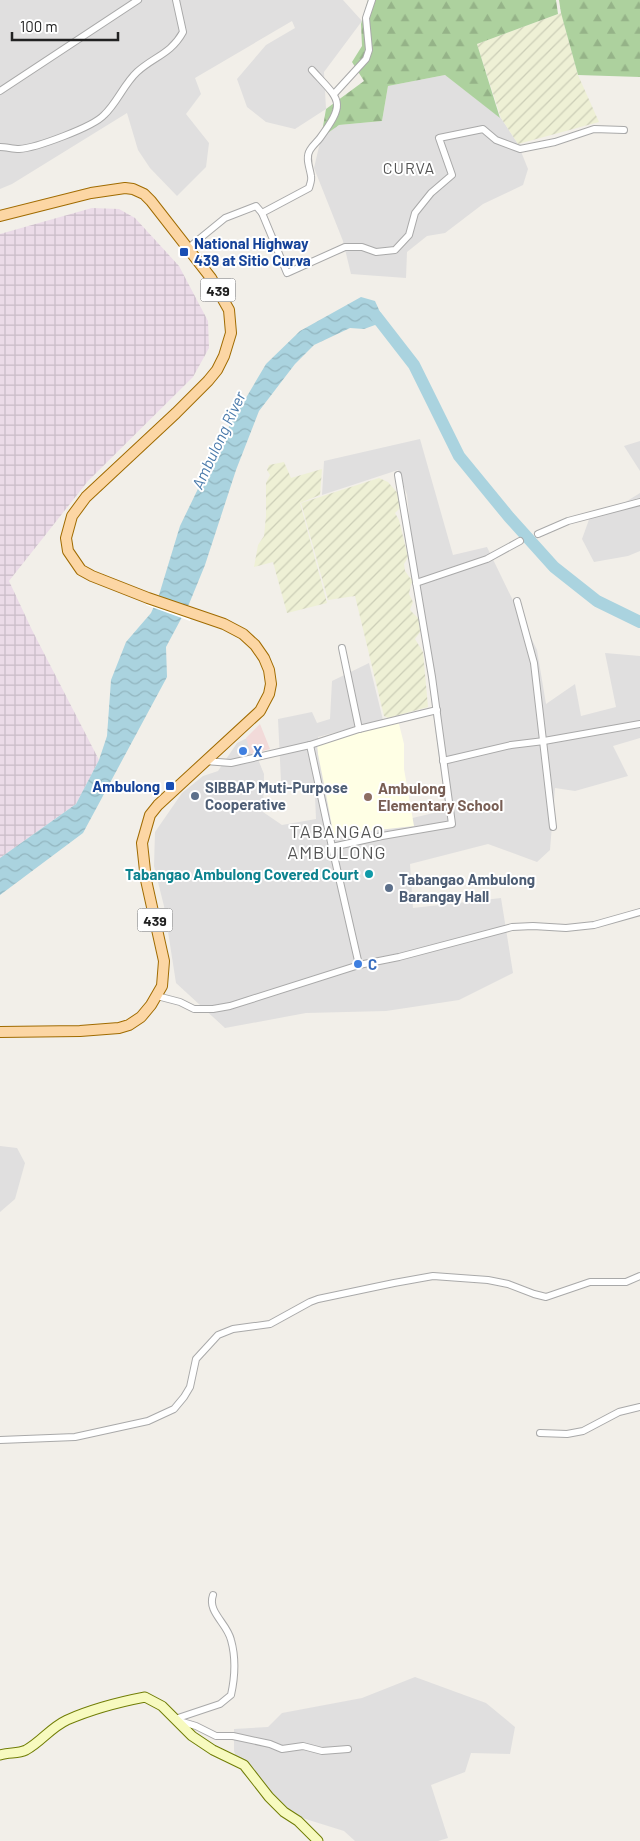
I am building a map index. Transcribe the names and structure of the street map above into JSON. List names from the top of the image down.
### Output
{
  "streets": {
    "main road": ["439"]
  },
  "districts": ["CURVA", "TABANGAO AMBULONG"],
  "water": ["Ambulong River"],
  "places": {
    "transit": ["National Highway 439 at Sitio Curva", "Ambulong"],
    "other": [
      "X",
      "SIBBAP Muti-Purpose Cooperative",
      "Ambulong Elementary School",
      "Tabangao Ambulong Covered Court",
      "Tabangao Ambulong Barangay Hall",
      "C"
    ]
  },
  "scale_bar": "100 m"
}
